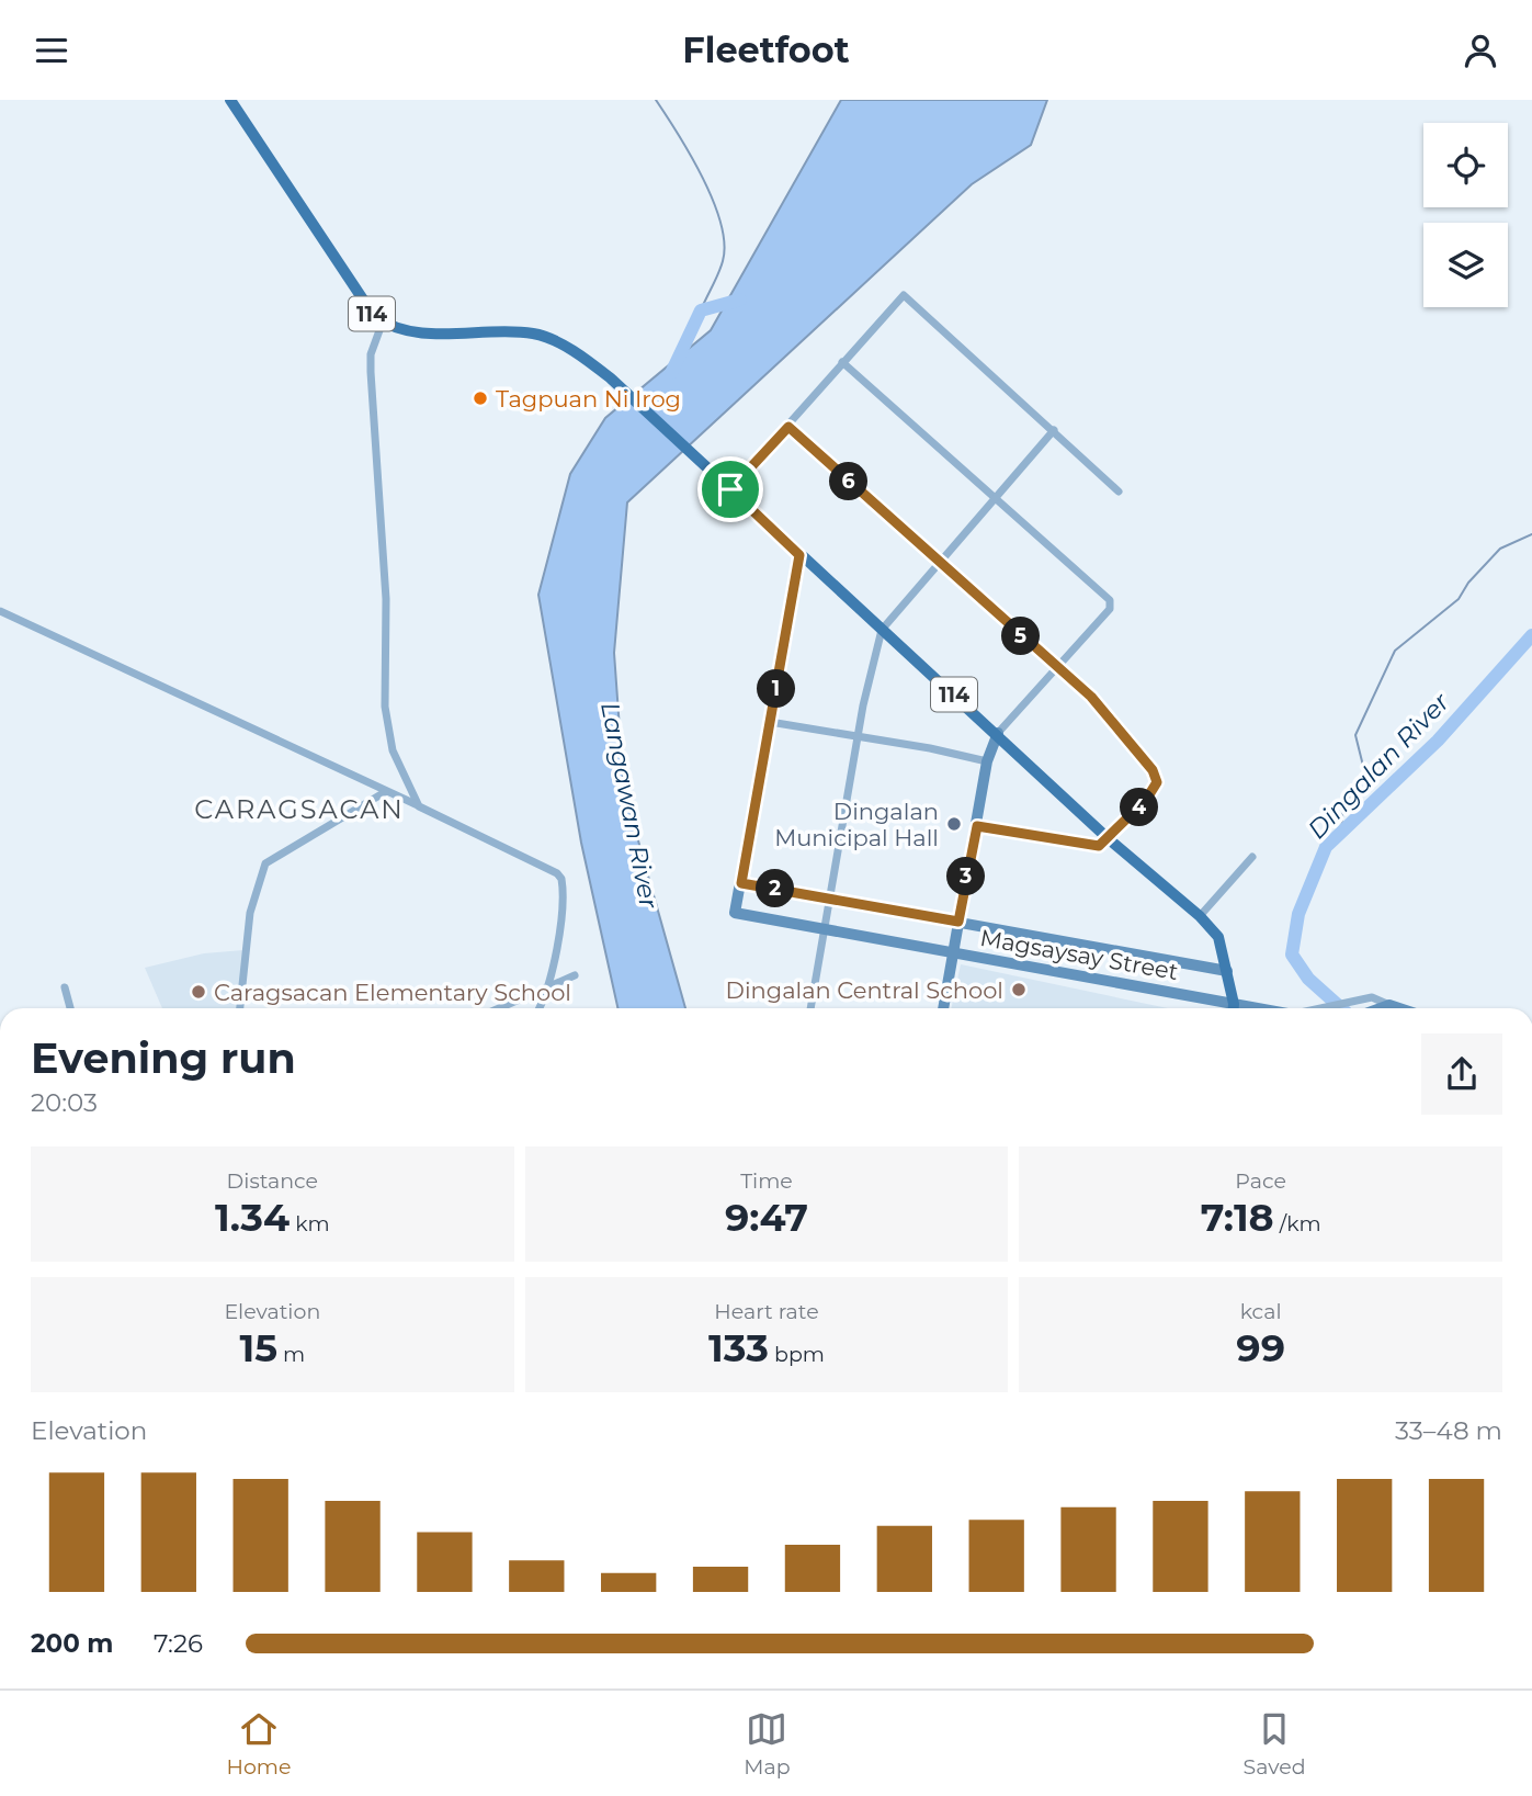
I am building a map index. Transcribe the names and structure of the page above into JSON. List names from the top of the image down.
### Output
{
  "streets": {
    "main road": ["114"],
    "street": ["Magsaysay Street"]
  },
  "crossings": [
    ["114", "Magsaysay Street"]
  ],
  "districts": ["CARAGSACAN"],
  "water": ["Dingalan River", "Langawan River"],
  "places": [
    "Tagpuan Ni Irog",
    "Dingalan Municipal Hall",
    "Dingalan Central School",
    "Caragsacan Elementary School"
  ],
  "page": {
    "header": "Fleetfoot",
    "pins": [
      "6",
      "5",
      "1",
      "4",
      "3",
      "2"
    ],
    "heading": ["Evening run", "20:03"],
    "stats": [
      ["Distance", "1.34 km"],
      ["Time", "9:47"],
      ["Pace", "7:18 /km"],
      ["Elevation", "15 m"],
      ["Heart rate", "133 bpm"],
      ["kcal", "99"]
    ],
    "chart": ["Elevation", "33–48 m"],
    "list": [
      {
        "name": "200 m",
        "note": "7:26"
      }
    ],
    "tabs": ["Home", "Map", "Saved"]
  }
}
